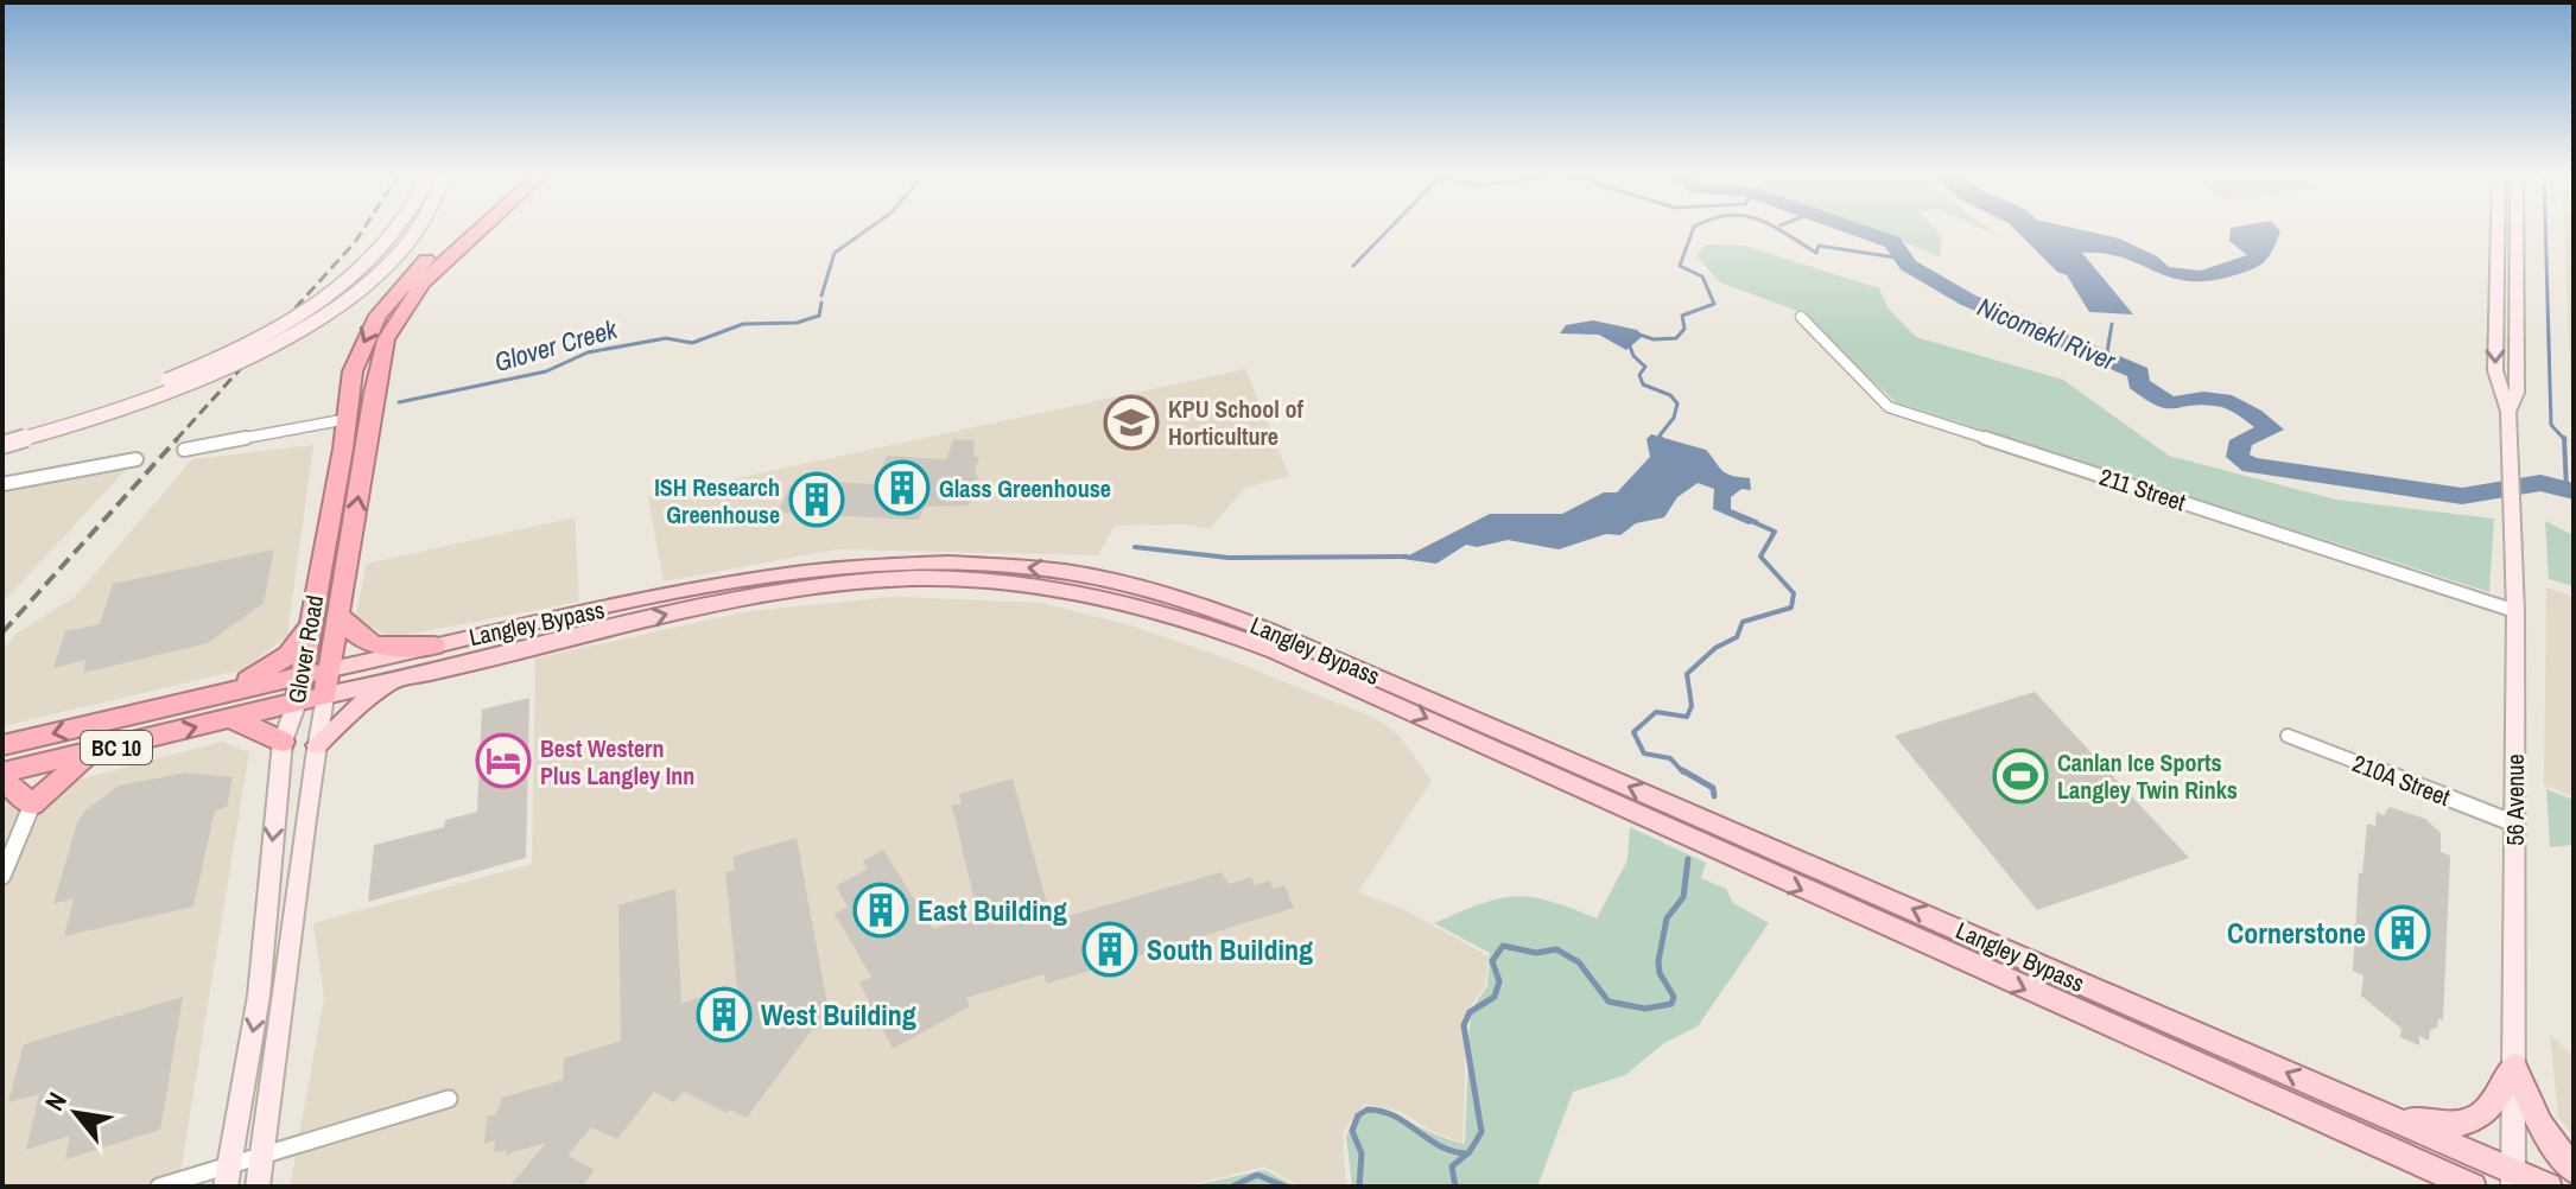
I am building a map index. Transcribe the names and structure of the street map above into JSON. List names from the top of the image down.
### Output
{
  "streets": {
    "highway": ["Langley Bypass", "Glover Road", "BC 10"],
    "main road": ["56 Avenue"],
    "street": ["211 Street", "210A Street"]
  },
  "crossings": [
    ["211 Street", "56 Avenue"],
    ["Langley Bypass", "Glover Road"],
    ["Langley Bypass", "56 Avenue"],
    ["210A Street", "56 Avenue"]
  ],
  "water": ["Nicomekl River", "Glover Creek"],
  "places": {
    "school or university": ["KPU School of Horticulture"],
    "building": [
      "Glass Greenhouse",
      "ISH Research Greenhouse",
      "East Building",
      "Cornerstone",
      "South Building",
      "West Building"
    ],
    "hotel": ["Best Western Plus Langley Inn"],
    "sports": ["Canlan Ice Sports Langley Twin Rinks"]
  },
  "north": "top left"
}
